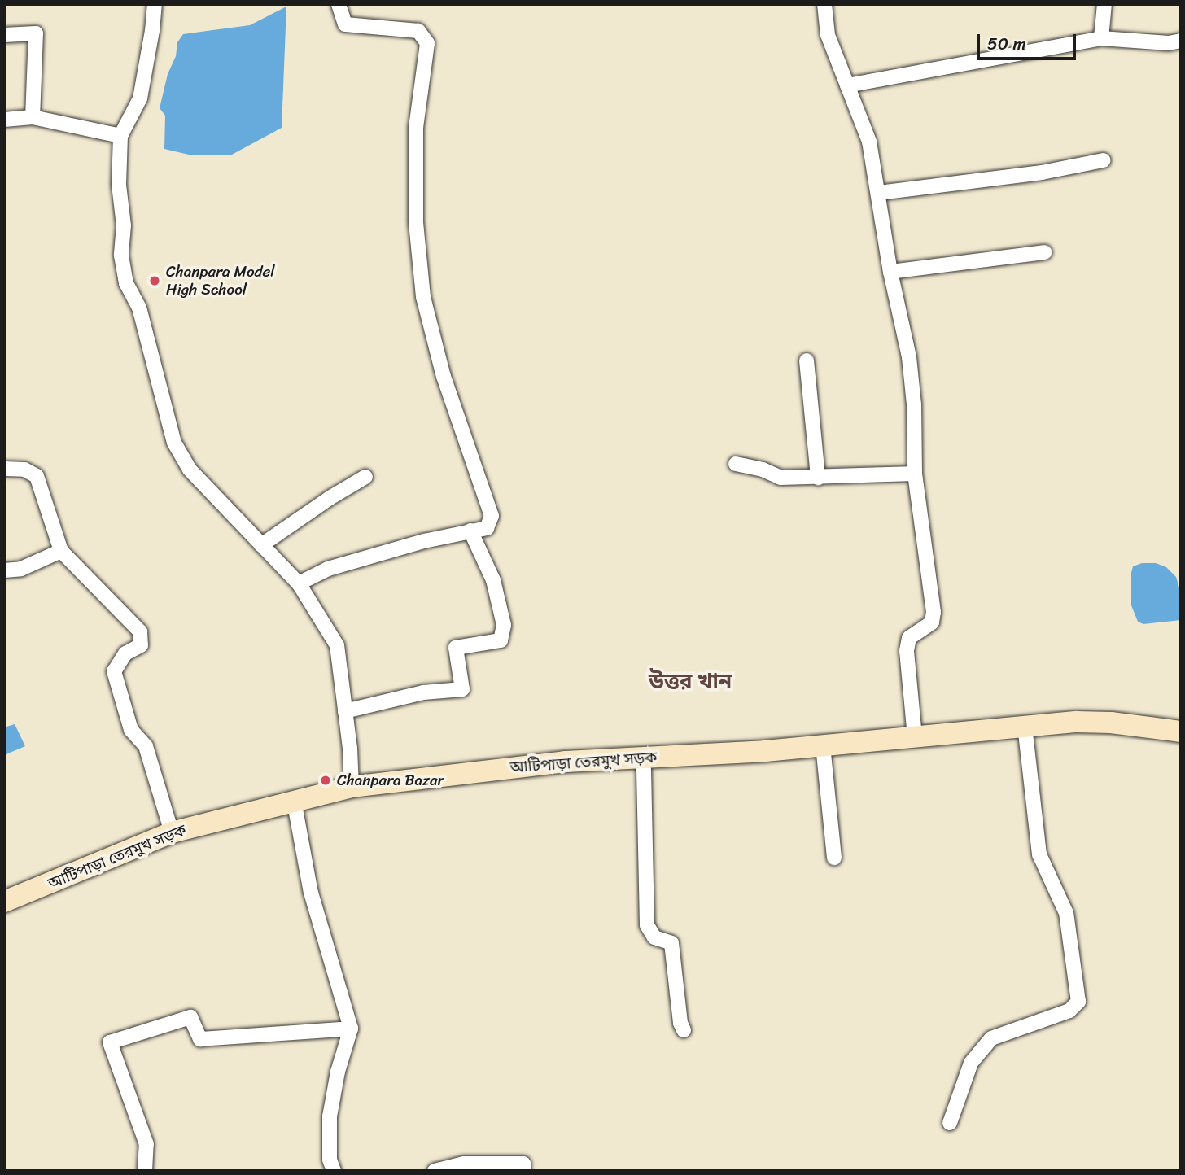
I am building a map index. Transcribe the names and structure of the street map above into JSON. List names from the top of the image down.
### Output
{
  "streets": {
    "main road": ["আটিপাড়া তেরমুখ সড়ক"]
  },
  "districts": ["উত্তর খান"],
  "places": ["Chanpara Model High School", "Chanpara Bazar"],
  "scale_bar": "50 m"
}
